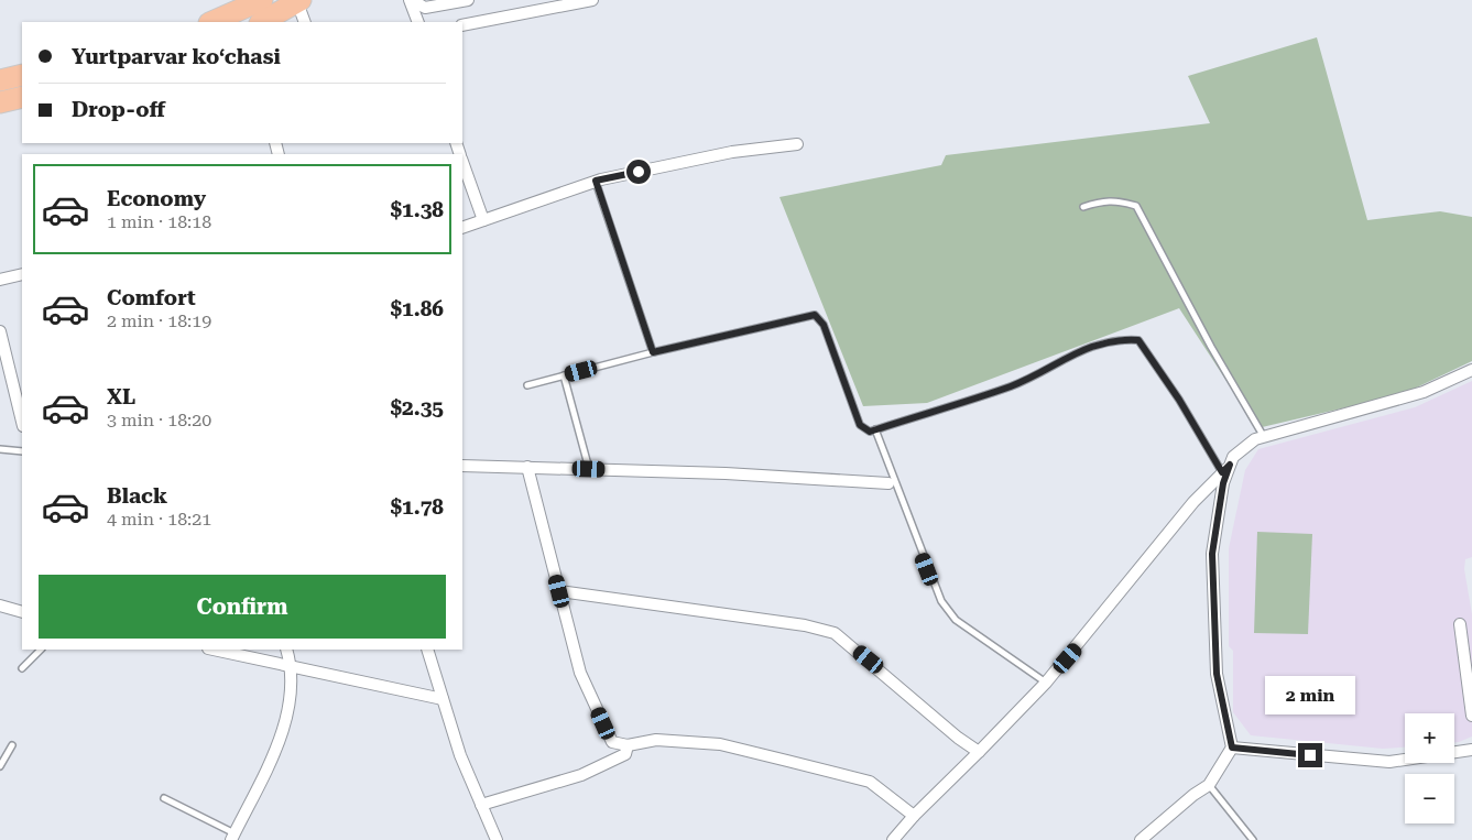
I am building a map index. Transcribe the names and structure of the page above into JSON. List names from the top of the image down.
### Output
{
  "page": {
    "banner": ["Yurtparvar koʻchasi", "Drop-off"],
    "list": [
      {
        "name": "Economy",
        "note": "1 min · 18:18",
        "value": "$1.38"
      },
      {
        "name": "Comfort",
        "note": "2 min · 18:19",
        "value": "$1.86"
      },
      {
        "name": "XL",
        "note": "3 min · 18:20",
        "value": "$2.35"
      },
      {
        "name": "Black",
        "note": "4 min · 18:21",
        "value": "$1.78"
      }
    ],
    "buttons": "Confirm",
    "bubble": "2 min",
    "map_buttons": ["+", "−"]
  }
}
